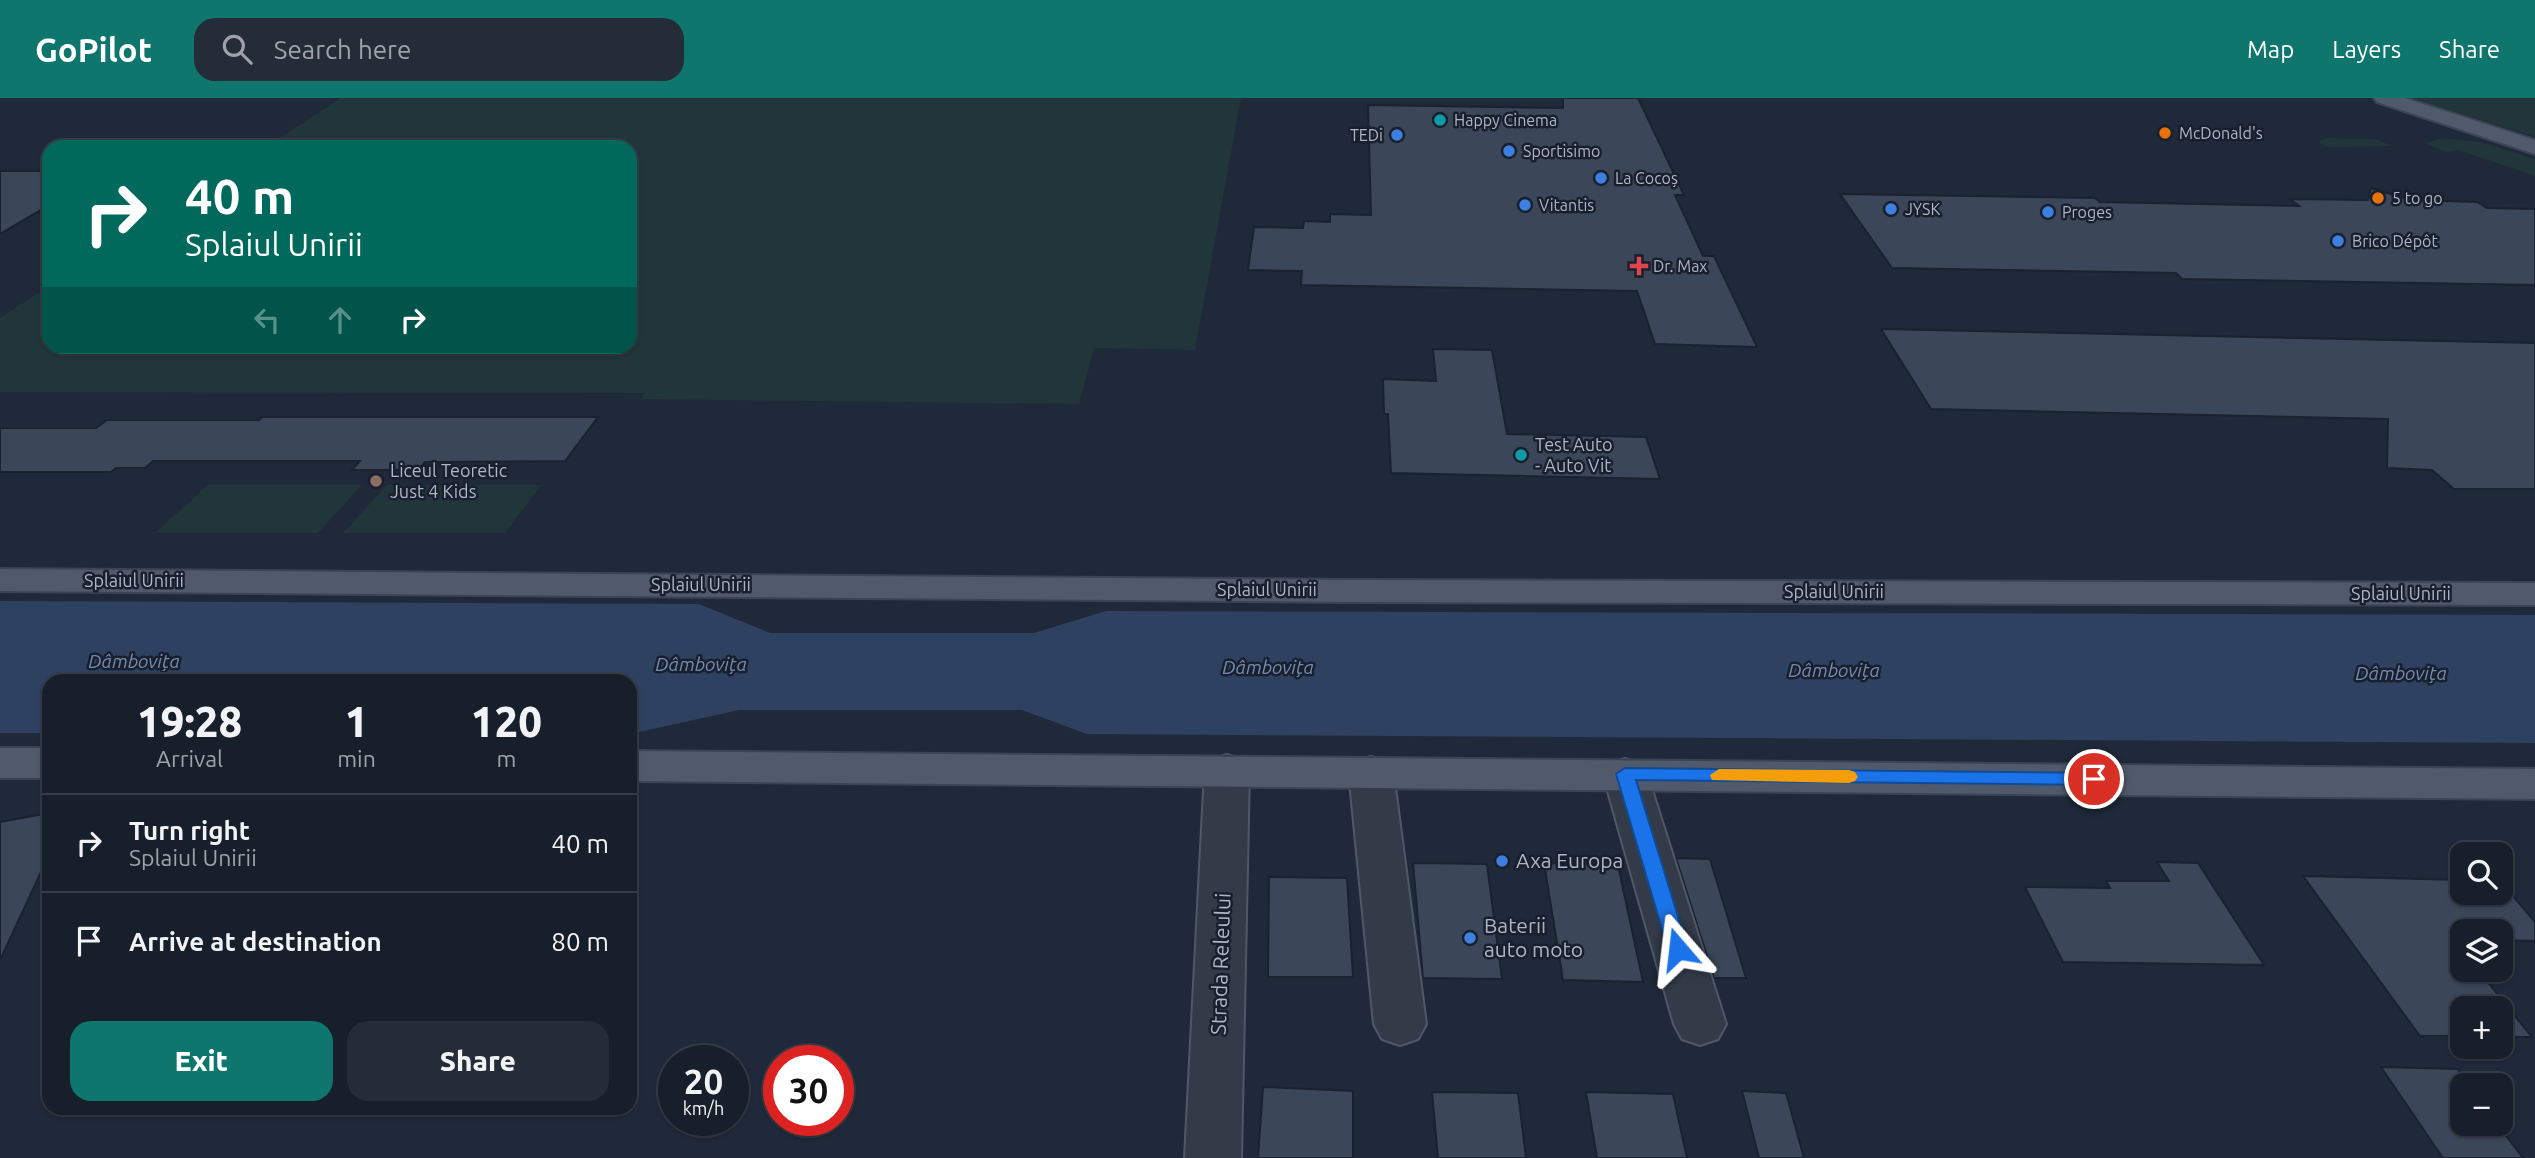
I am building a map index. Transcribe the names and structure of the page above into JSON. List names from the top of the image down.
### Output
{
  "streets": {
    "main road": ["Splaiul Unirii"],
    "street": ["Strada Releului"]
  },
  "water": ["Dâmbovița"],
  "places": {
    "other": [
      "Happy Cinema",
      "McDonald's",
      "TEDi",
      "Sportisimo",
      "La Cocoș",
      "5 to go",
      "Vitantis",
      "JYSK",
      "Proges",
      "Brico Dépôt",
      "Test Auto - Auto Vit",
      "Liceul Teoretic Just 4 Kids",
      "Axa Europa",
      "Baterii auto moto"
    ],
    "health": ["Dr. Max"]
  },
  "page": {
    "header": "GoPilot",
    "search": "Search here",
    "nav": ["Map", "Layers", "Share"],
    "turn": ["40 m", "Splaiul Unirii"],
    "eta": [
      "19:28",
      "Arrival",
      "1",
      "min",
      "120",
      "m"
    ],
    "list": [
      {
        "name": "Turn right",
        "note": "Splaiul Unirii",
        "value": "40 m"
      },
      {
        "name": "Arrive at destination",
        "value": "80 m"
      }
    ],
    "map_buttons": ["+", "−"],
    "buttons": ["Exit", "Share"],
    "speed": "20 km/h",
    "limit": "30"
  }
}
